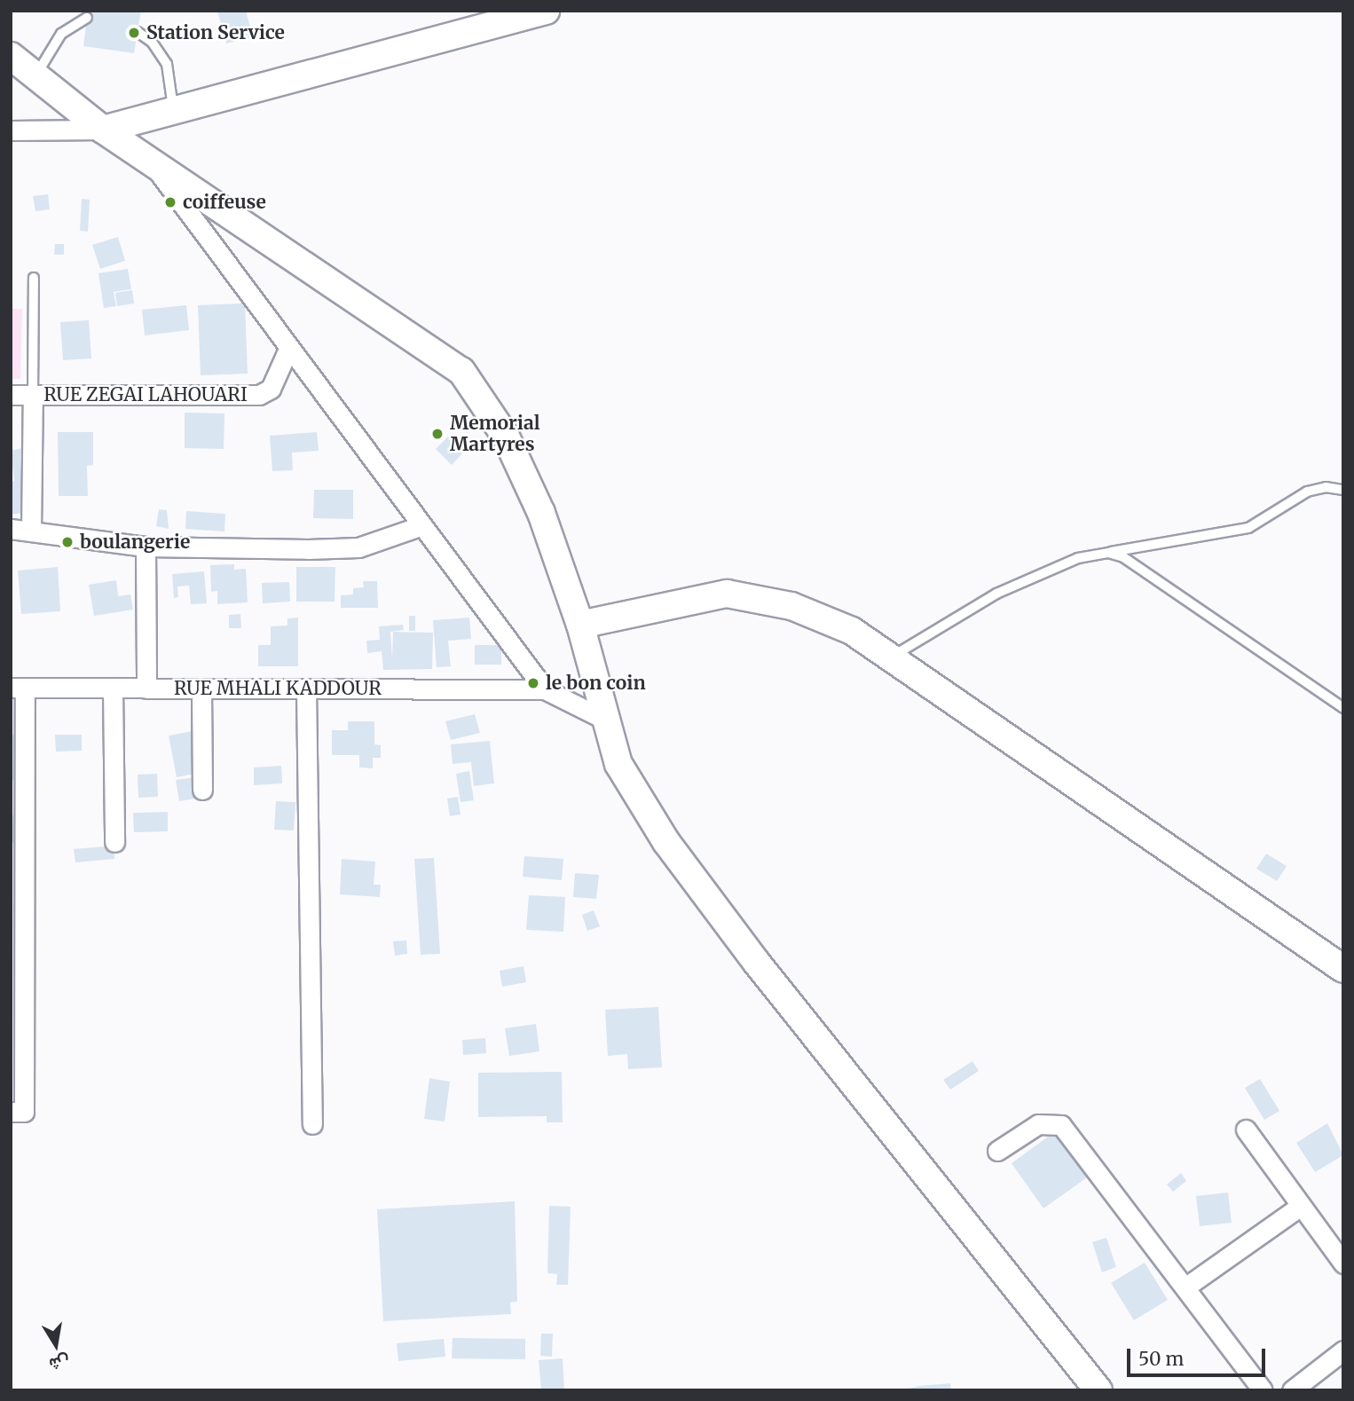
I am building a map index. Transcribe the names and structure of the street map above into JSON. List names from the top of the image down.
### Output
{
  "streets": {
    "street": ["RUE ZEGAI LAHOUARI", "RUE MHALI KADDOUR"]
  },
  "places": [
    "Station Service",
    "coiffeuse",
    "Memorial Martyres",
    "boulangerie",
    "le bon coin"
  ],
  "scale_bar": "50 m",
  "north": "bottom"
}
